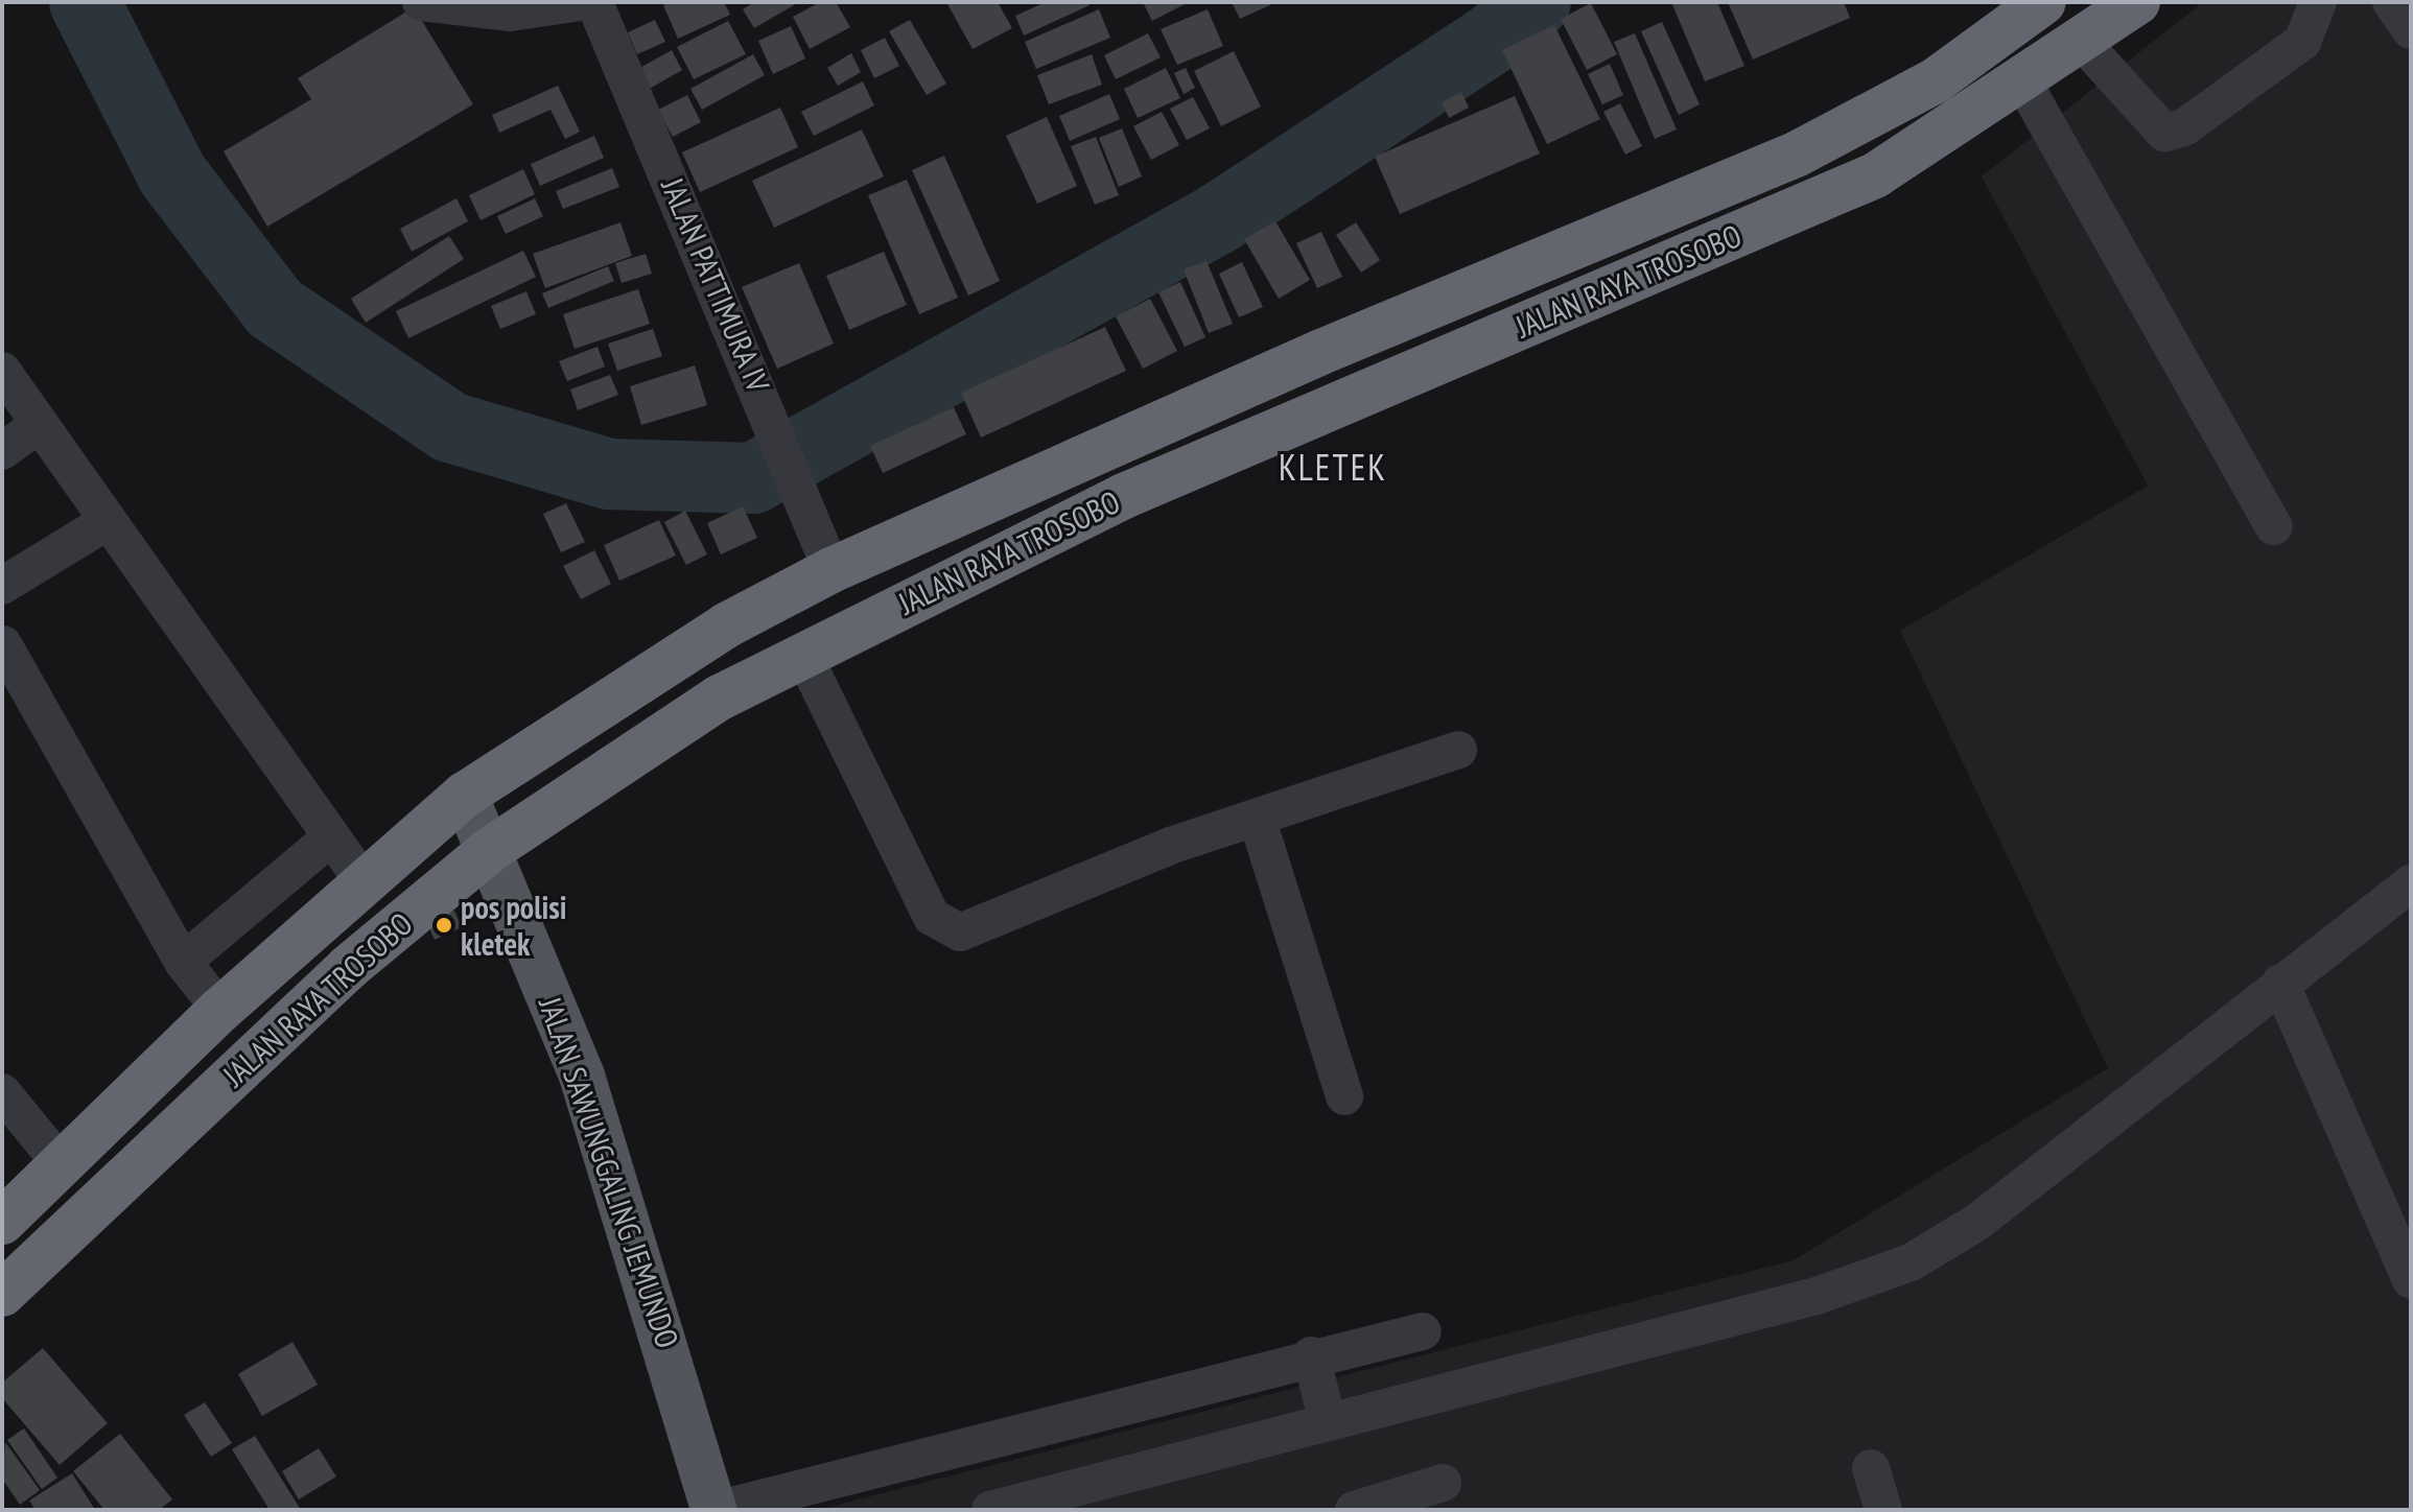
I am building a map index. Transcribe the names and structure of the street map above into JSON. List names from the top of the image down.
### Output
{
  "streets": {
    "highway": ["JALAN RAYA TROSOBO"],
    "main road": ["JALAN SAWUNGGALING JEMUNDO"],
    "street": ["JALAN PATTIMURA IV"]
  },
  "crossings": [
    ["JALAN RAYA TROSOBO", "JALAN PATTIMURA IV"],
    ["JALAN RAYA TROSOBO", "JALAN SAWUNGGALING JEMUNDO"]
  ],
  "districts": ["KLETEK"],
  "places": ["pos polisi kletek"]
}
